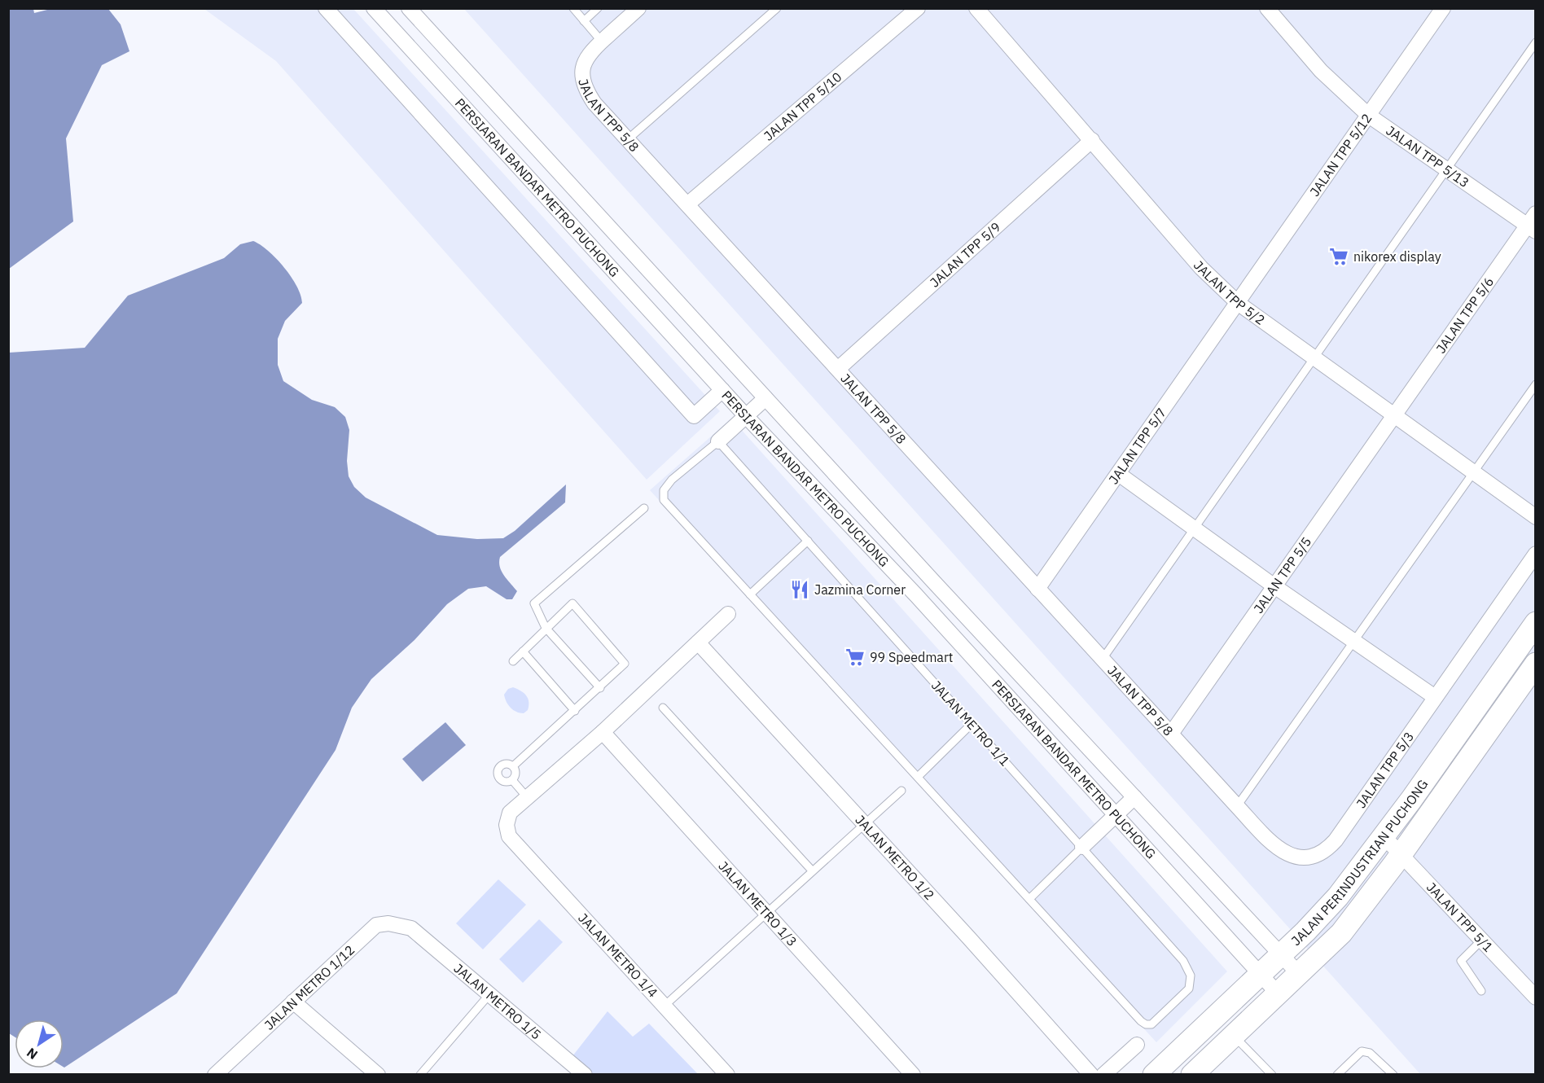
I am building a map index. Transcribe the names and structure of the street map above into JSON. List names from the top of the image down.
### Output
{
  "streets": {
    "street": [
      "JALAN TPP 5/10",
      "JALAN TPP 5/8",
      "JALAN TPP 5/12",
      "JALAN TPP 5/13",
      "PERSIARAN BANDAR METRO PUCHONG",
      "JALAN TPP 5/9",
      "JALAN TPP 5/2",
      "JALAN TPP 5/6",
      "JALAN TPP 5/7",
      "JALAN TPP 5/5",
      "JALAN TPP 5/3",
      "JALAN METRO 1/2",
      "JALAN PERINDUSTRIAN PUCHONG",
      "JALAN METRO 1/3",
      "JALAN TPP 5/1",
      "JALAN METRO 1/4",
      "JALAN METRO 1/12",
      "JALAN METRO 1/5"
    ],
    "lane": ["JALAN METRO 1/1"]
  },
  "crossings": [
    ["JALAN TPP 5/10", "JALAN TPP 5/8"],
    ["JALAN TPP 5/8", "JALAN TPP 5/9"],
    ["JALAN TPP 5/8", "JALAN TPP 5/7"],
    ["JALAN TPP 5/8", "JALAN TPP 5/5"],
    ["JALAN TPP 5/8", "JALAN TPP 5/3"],
    ["JALAN TPP 5/12", "JALAN TPP 5/13"],
    ["JALAN TPP 5/12", "JALAN TPP 5/2"],
    ["JALAN TPP 5/12", "JALAN TPP 5/7"],
    ["JALAN TPP 5/13", "JALAN TPP 5/6"],
    ["PERSIARAN BANDAR METRO PUCHONG", "JALAN PERINDUSTRIAN PUCHONG"],
    ["JALAN TPP 5/9", "JALAN TPP 5/2"],
    ["JALAN TPP 5/2", "JALAN TPP 5/6"],
    ["JALAN TPP 5/2", "JALAN TPP 5/7"],
    ["JALAN TPP 5/2", "JALAN TPP 5/5"],
    ["JALAN TPP 5/6", "JALAN TPP 5/5"],
    ["JALAN PERINDUSTRIAN PUCHONG", "JALAN TPP 5/1"],
    ["JALAN METRO 1/12", "JALAN METRO 1/5"]
  ],
  "places": {
    "supermarket": ["nikorex display", "99 Speedmart"],
    "restaurant": ["Jazmina Corner"]
  },
  "north": "bottom left"
}
